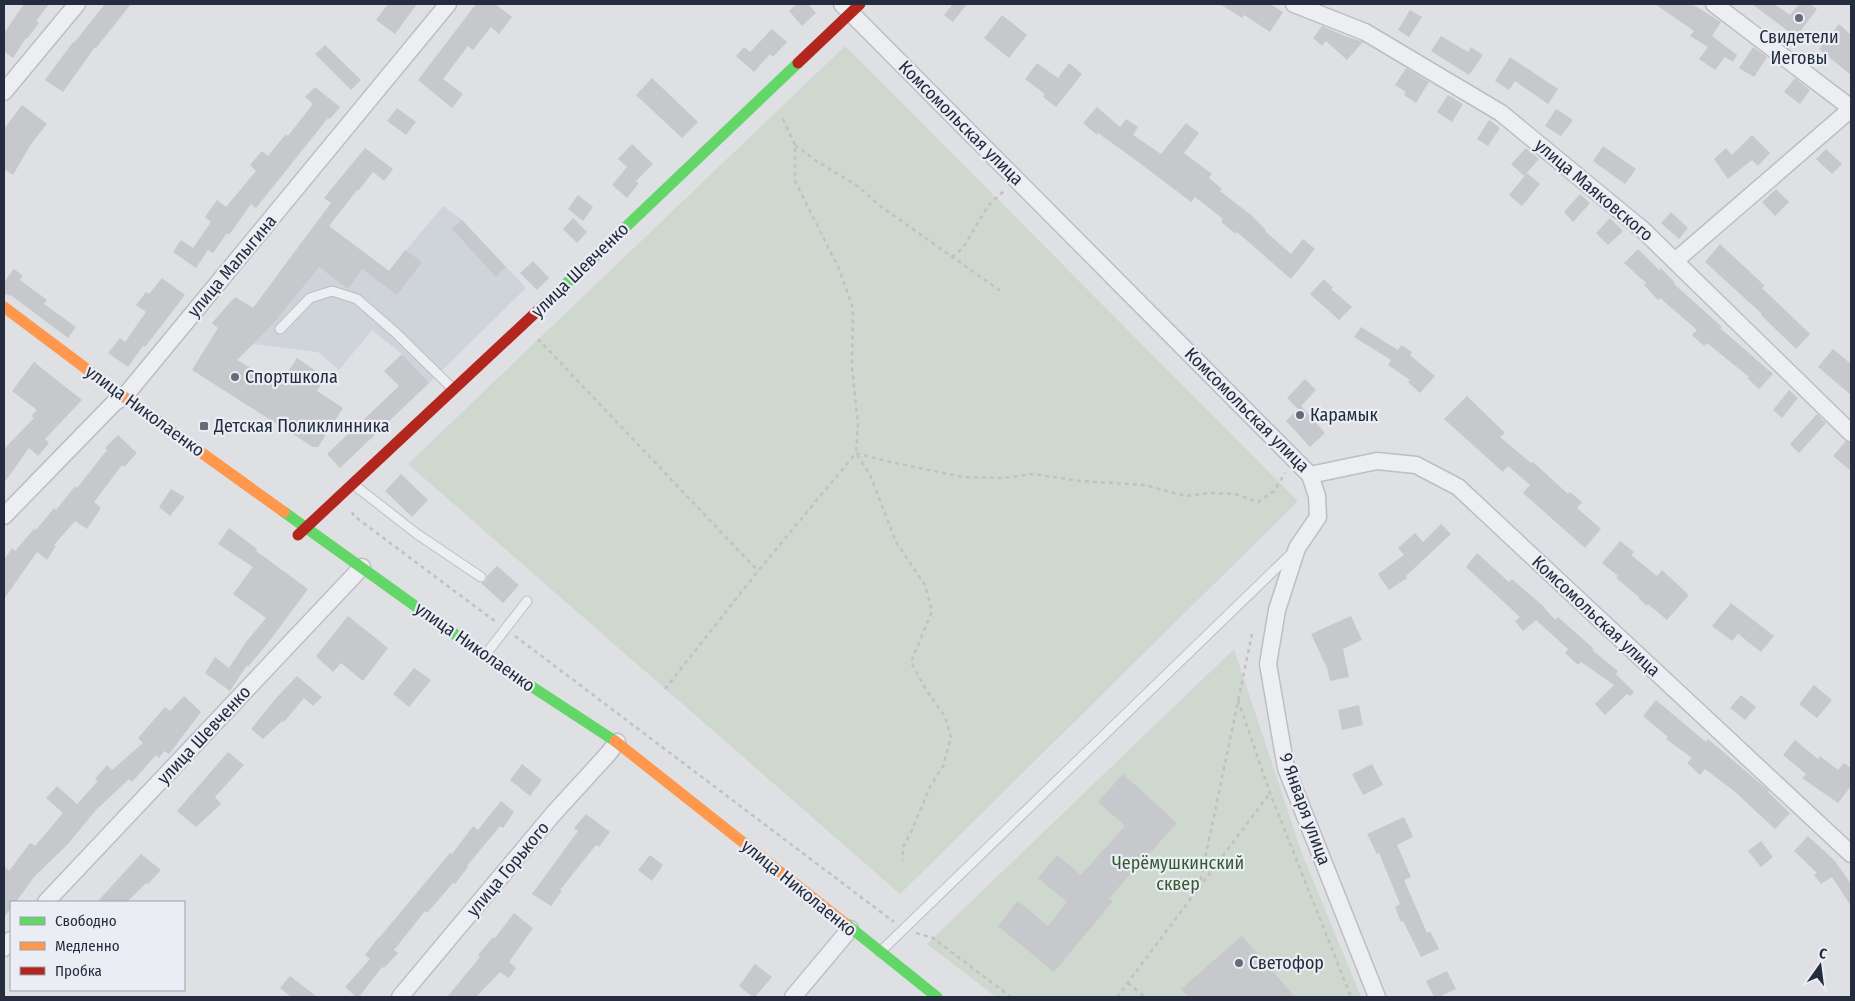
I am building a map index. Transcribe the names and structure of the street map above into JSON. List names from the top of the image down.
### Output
{
  "streets": {
    "main road": ["улица Шевченко", "улица Николаенко"],
    "street": [
      "Комсомольская улица",
      "улица Маяковского",
      "улица Малыгина",
      "9 Января улица",
      "улица Горького"
    ]
  },
  "crossings": [
    ["Комсомольская улица", "улица Шевченко"],
    ["Комсомольская улица", "9 Января улица"],
    ["улица Малыгина", "улица Николаенко"],
    ["улица Шевченко", "улица Николаенко"],
    ["улица Николаенко", "улица Горького"]
  ],
  "parks": ["Черёмушкинский сквер"],
  "places": {
    "other": [
      "Свидетели Иеговы",
      "Спортшкола",
      "Карамык",
      "Светофор"
    ],
    "transit": ["Детская Поликлинника"]
  },
  "legend": ["Свободно", "Медленно", "Пробка"],
  "north": "top"
}
